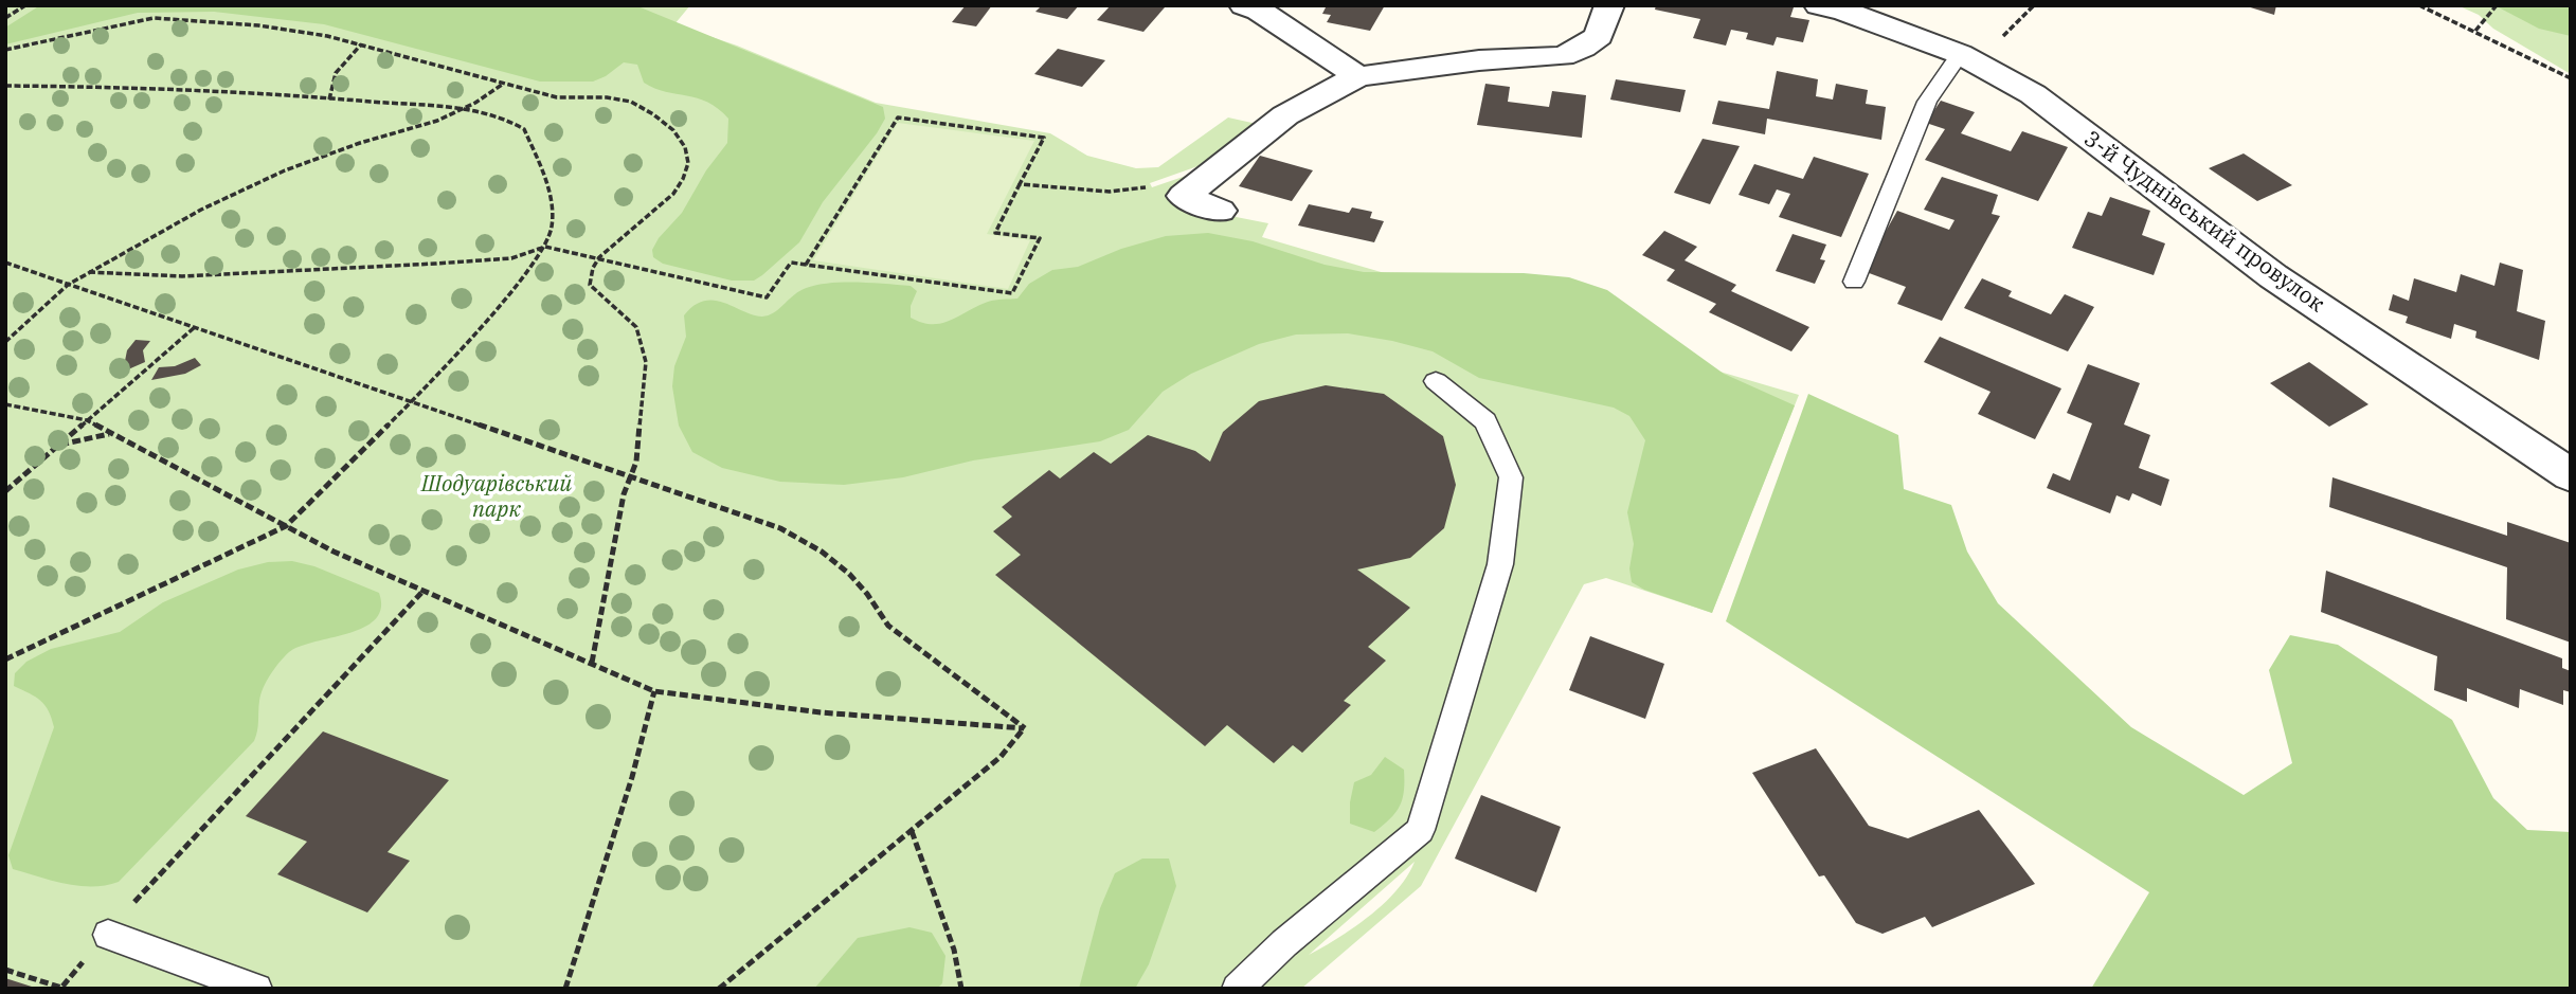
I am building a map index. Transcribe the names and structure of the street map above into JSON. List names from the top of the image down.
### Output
{
  "streets": {
    "street": ["3-й Чуднівський провулок"]
  },
  "parks": ["Шодуарівський парк"]
}
